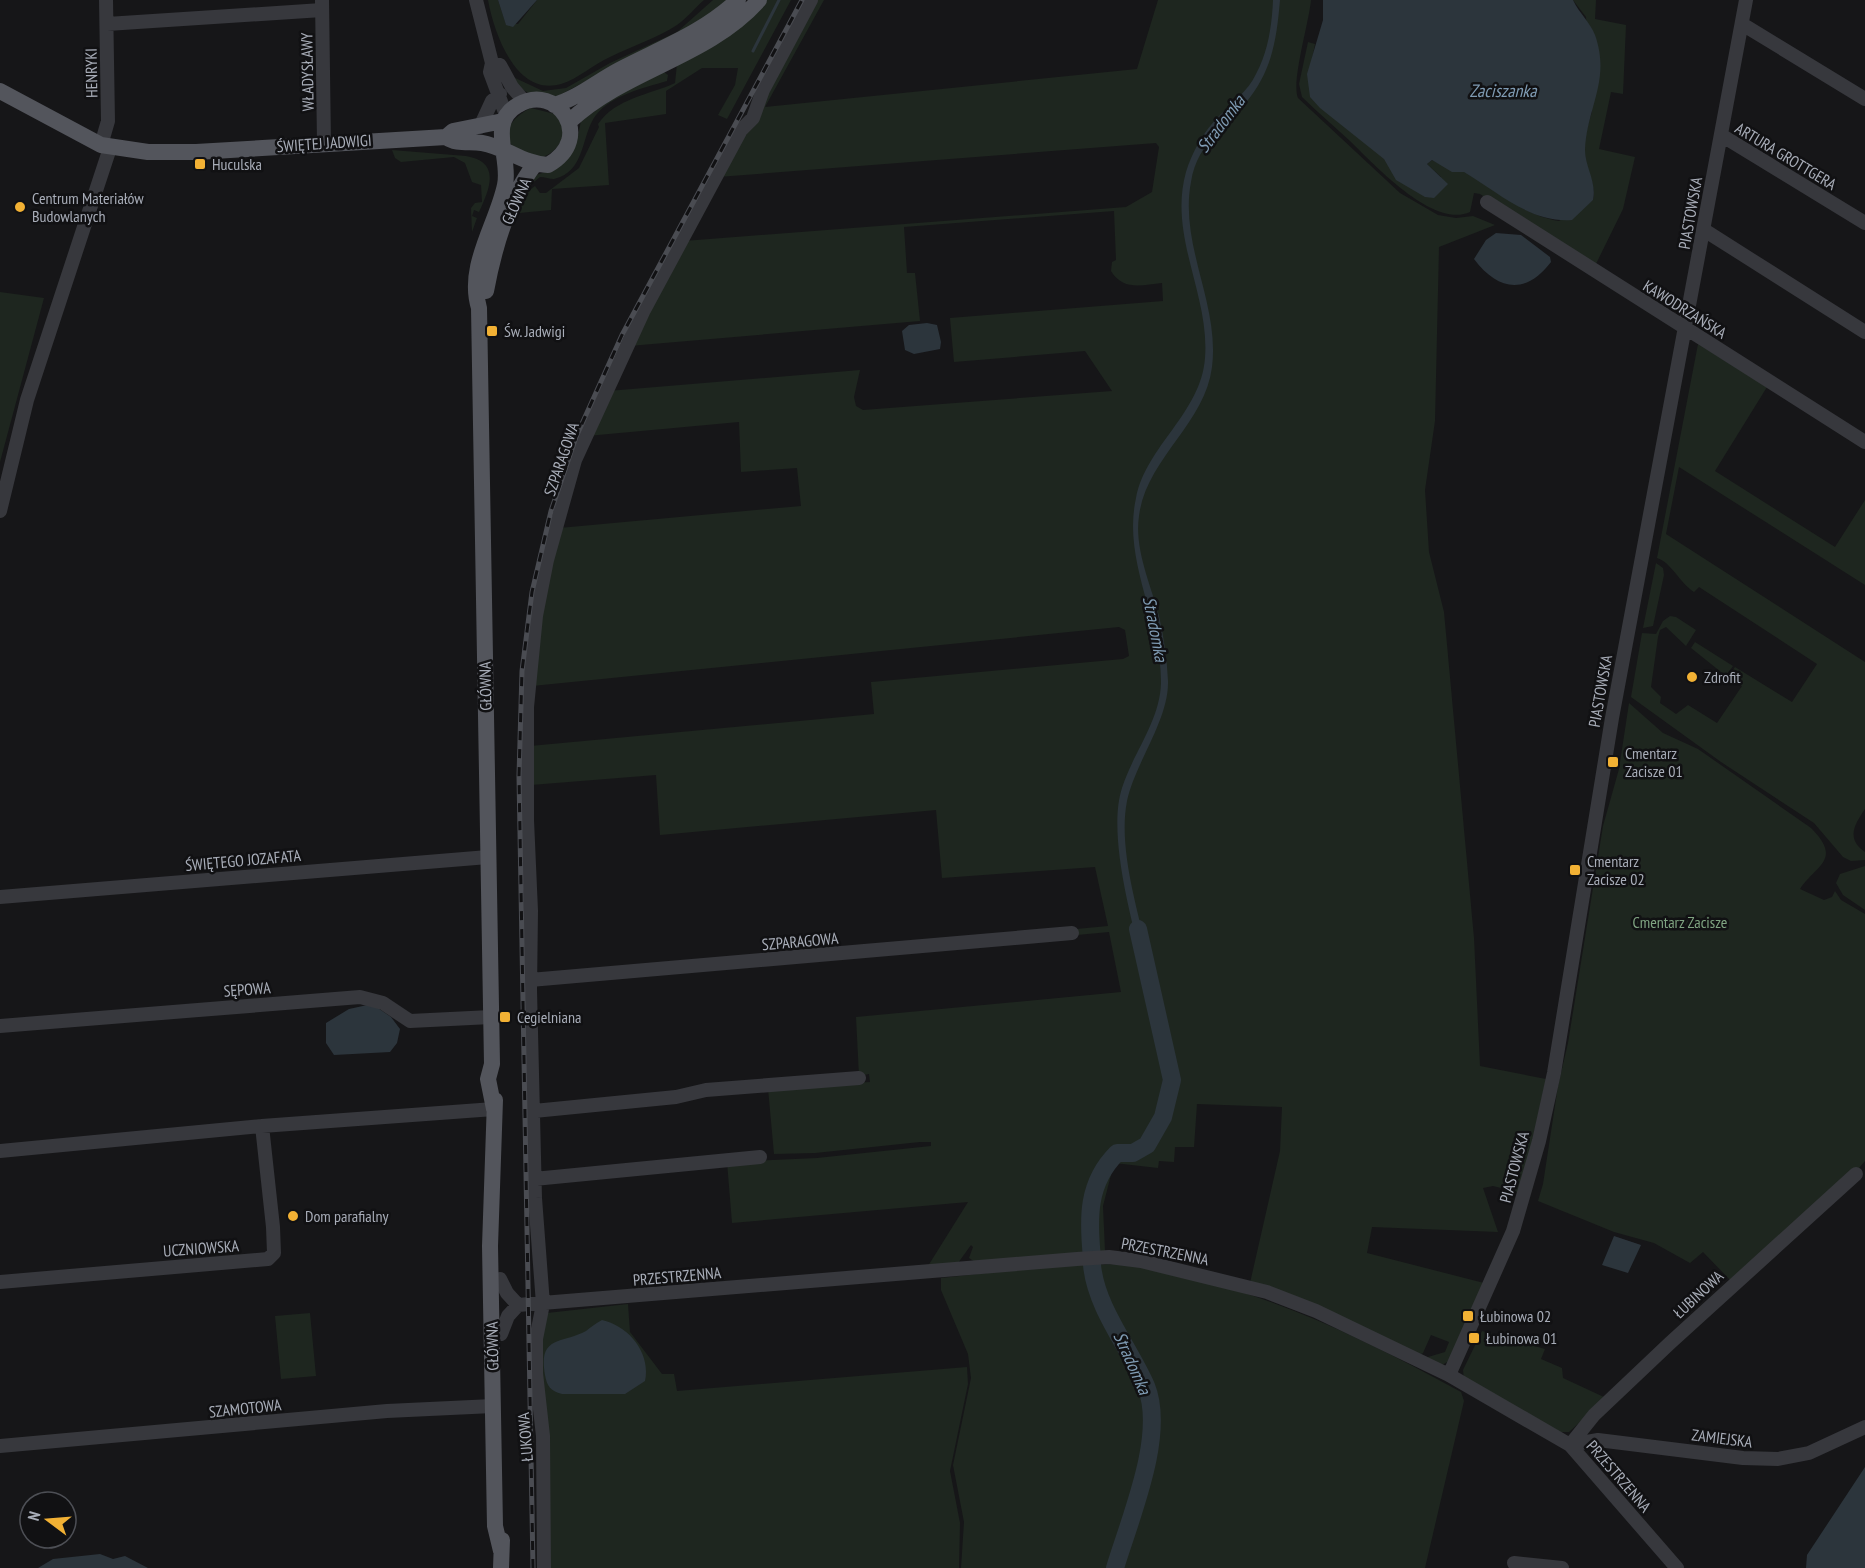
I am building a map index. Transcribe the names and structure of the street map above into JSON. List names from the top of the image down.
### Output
{
  "streets": {
    "main road": ["ŚWIĘTEJ JADWIGI", "GŁÓWNA"],
    "street": [
      "WŁADYSŁAWY",
      "HENRYKI",
      "ARTURA GROTTGERA",
      "PIASTOWSKA",
      "KAWODRZAŃSKA",
      "SZPARAGOWA",
      "ŚWIĘTEGO JOZAFATA",
      "SĘPOWA",
      "UCZNIOWSKA",
      "PRZESTRZENNA",
      "ŁUBINOWA",
      "SZAMOTOWA",
      "ŁUKOWA",
      "ZAMIEJSKA"
    ]
  },
  "crossings": [
    ["WŁADYSŁAWY", "ŚWIĘTEJ JADWIGI"],
    ["HENRYKI", "ŚWIĘTEJ JADWIGI"],
    ["ŚWIĘTEJ JADWIGI", "GŁÓWNA"],
    ["ARTURA GROTTGERA", "PIASTOWSKA"],
    ["GŁÓWNA", "ŚWIĘTEGO JOZAFATA"],
    ["GŁÓWNA", "SĘPOWA"],
    ["GŁÓWNA", "SZAMOTOWA"],
    ["PIASTOWSKA", "KAWODRZAŃSKA"],
    ["PIASTOWSKA", "PRZESTRZENNA"],
    ["SZPARAGOWA", "PRZESTRZENNA"],
    ["SZPARAGOWA", "ŁUKOWA"],
    ["PRZESTRZENNA", "ŁUBINOWA"],
    ["PRZESTRZENNA", "ŁUKOWA"],
    ["PRZESTRZENNA", "ZAMIEJSKA"],
    ["ŁUBINOWA", "ZAMIEJSKA"]
  ],
  "water": ["Zaciszanka", "Stradomka"],
  "parks": ["Cmentarz Zacisze"],
  "places": {
    "transit": [
      "Huculska",
      "Św. Jadwigi",
      "Cmentarz Zacisze 01",
      "Cmentarz Zacisze 02",
      "Cegielniana",
      "Łubinowa 02",
      "Łubinowa 01"
    ],
    "other": ["Centrum Materiałów Budowlanych", "Zdrofit", "Dom parafialny"]
  },
  "north": "left"
}
